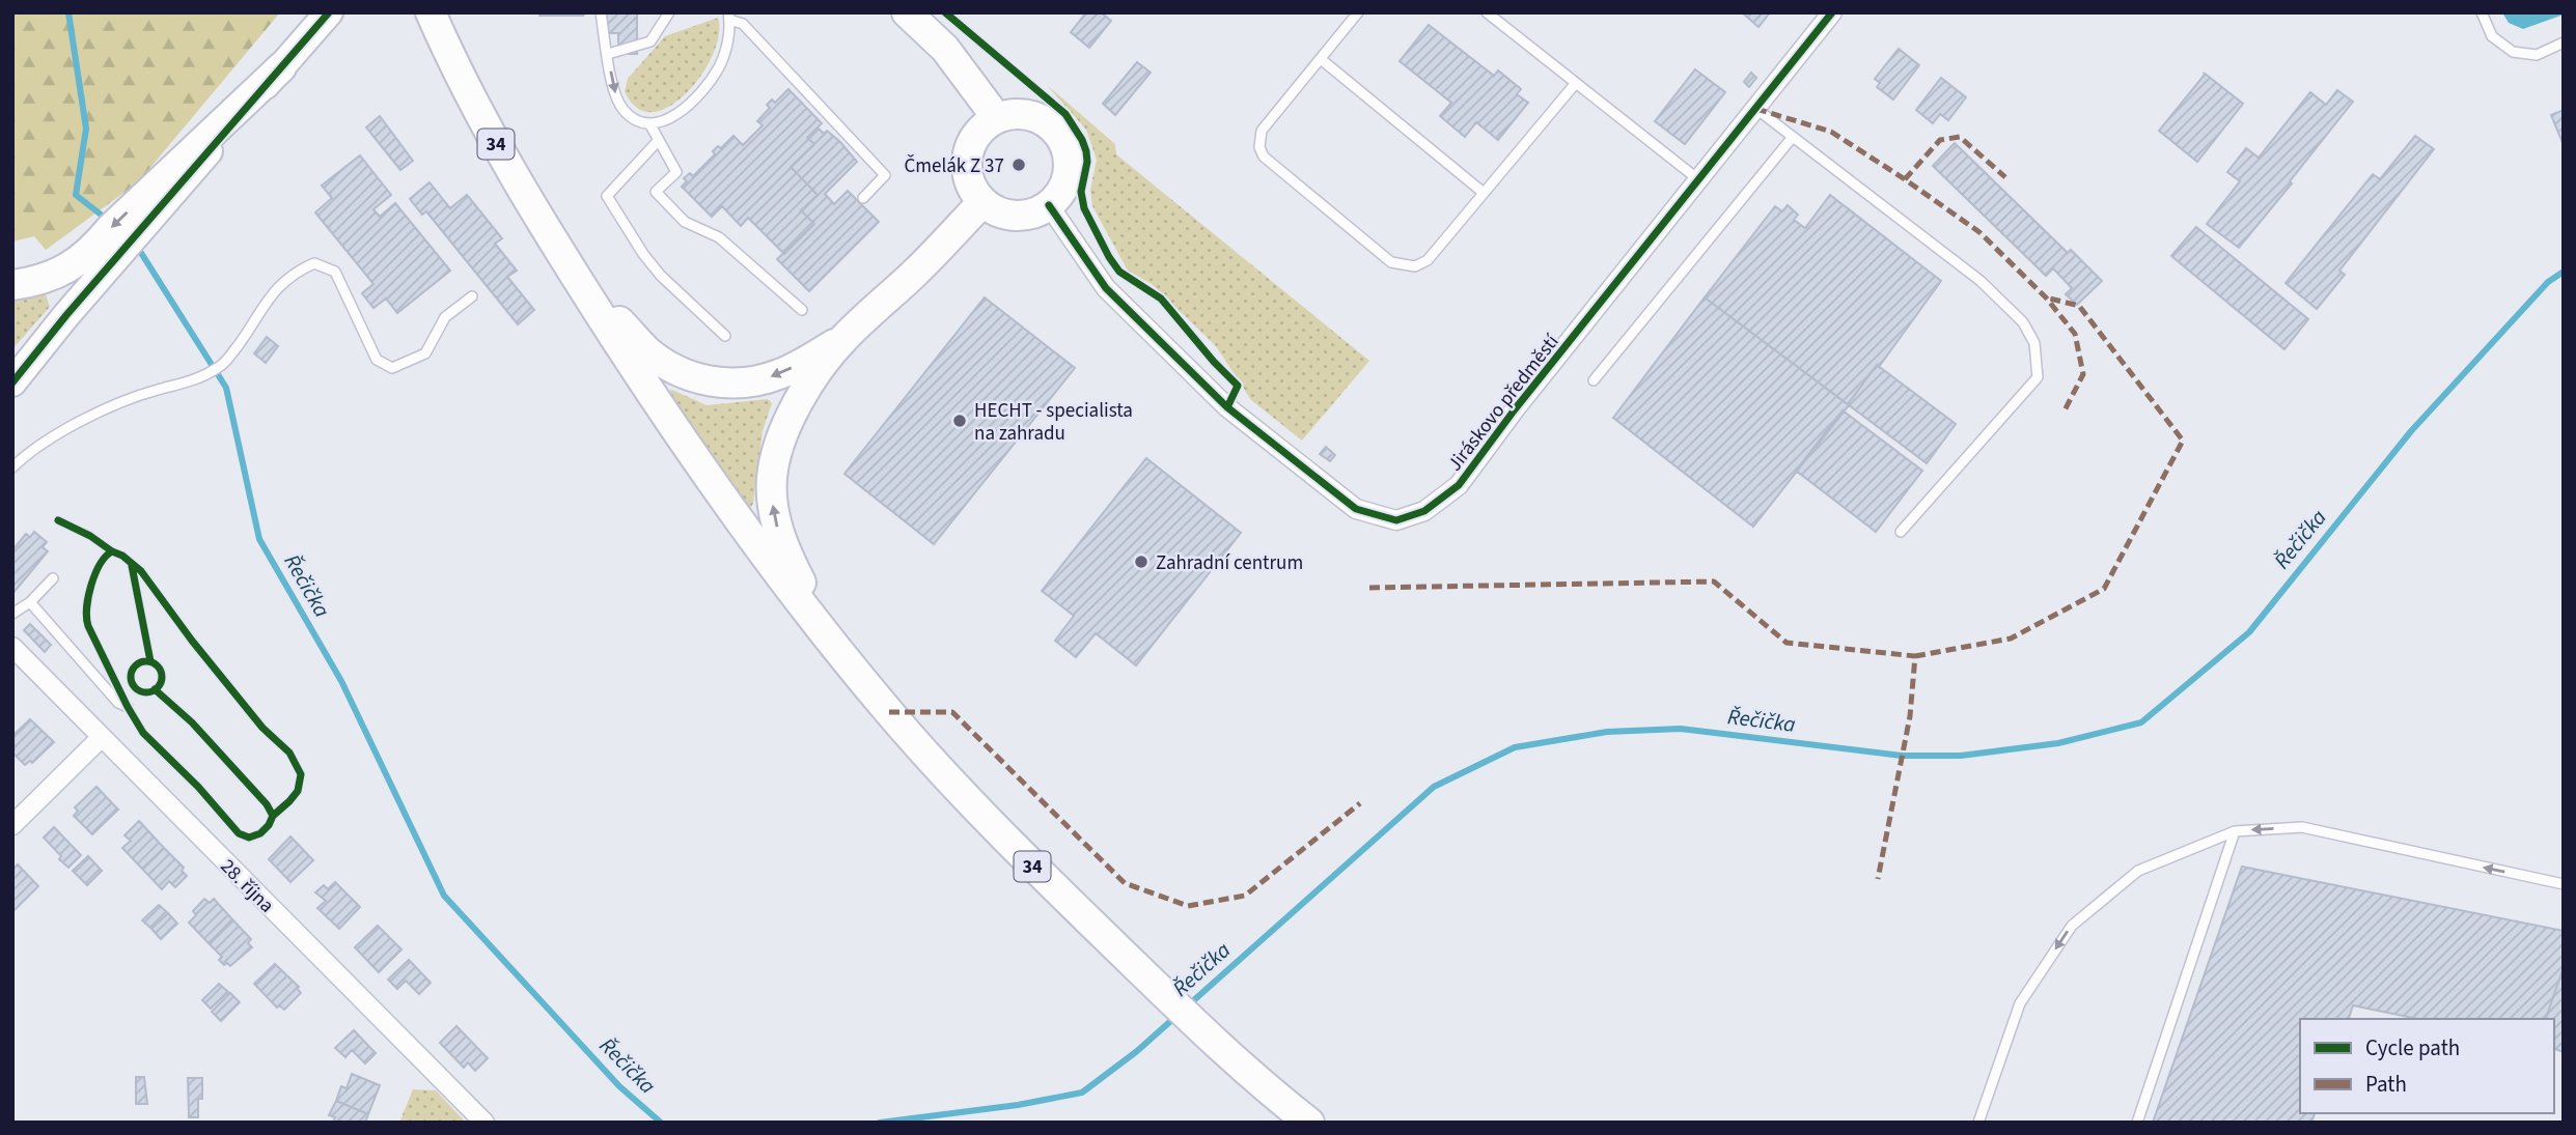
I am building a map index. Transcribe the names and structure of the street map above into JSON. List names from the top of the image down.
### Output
{
  "streets": {
    "main road": ["34"],
    "street": ["Jiráskovo předměstí", "28. října"]
  },
  "water": ["Řečička"],
  "places": ["Čmelák Z 37", "HECHT - specialista na zahradu", "Zahradní centrum"],
  "legend": ["Cycle path", "Path"]
}
